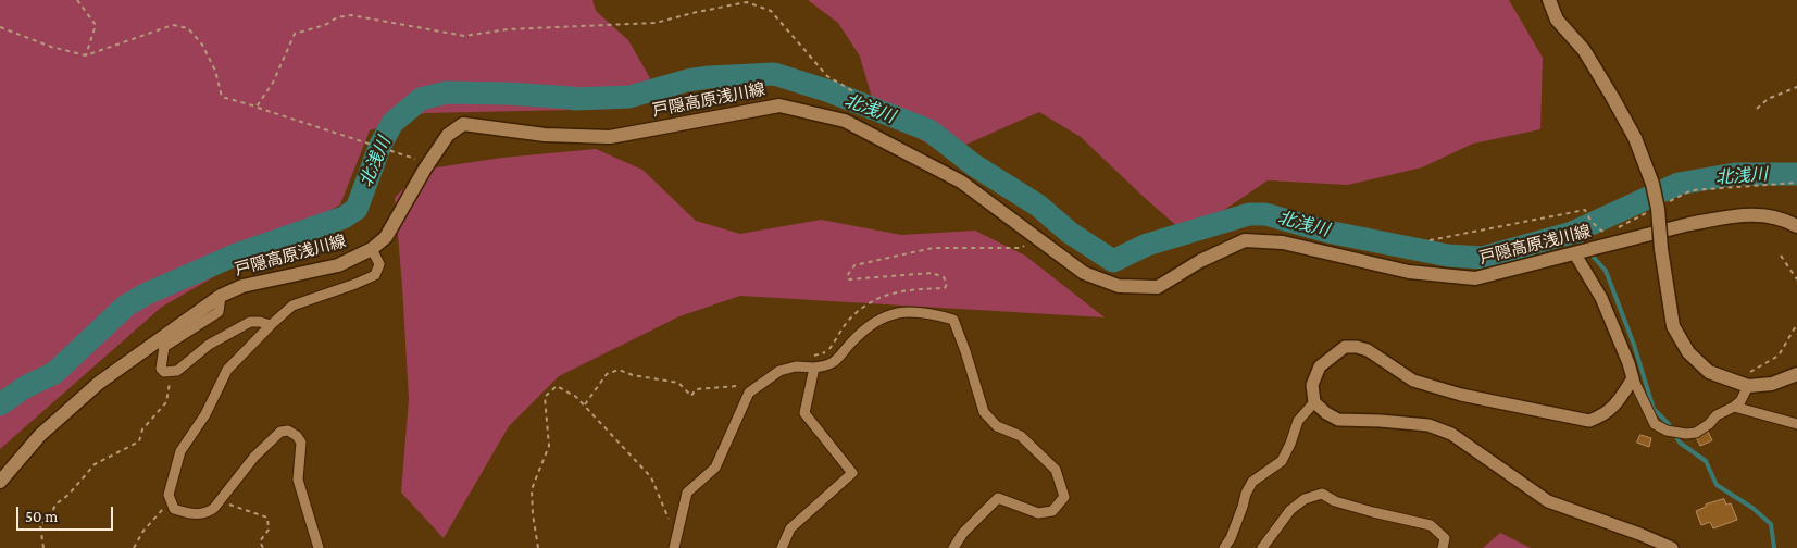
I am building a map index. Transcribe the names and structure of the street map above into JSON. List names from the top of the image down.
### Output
{
  "streets": {
    "main road": ["戸隠高原浅川線"]
  },
  "water": ["北浅川"],
  "scale_bar": "50 m"
}
